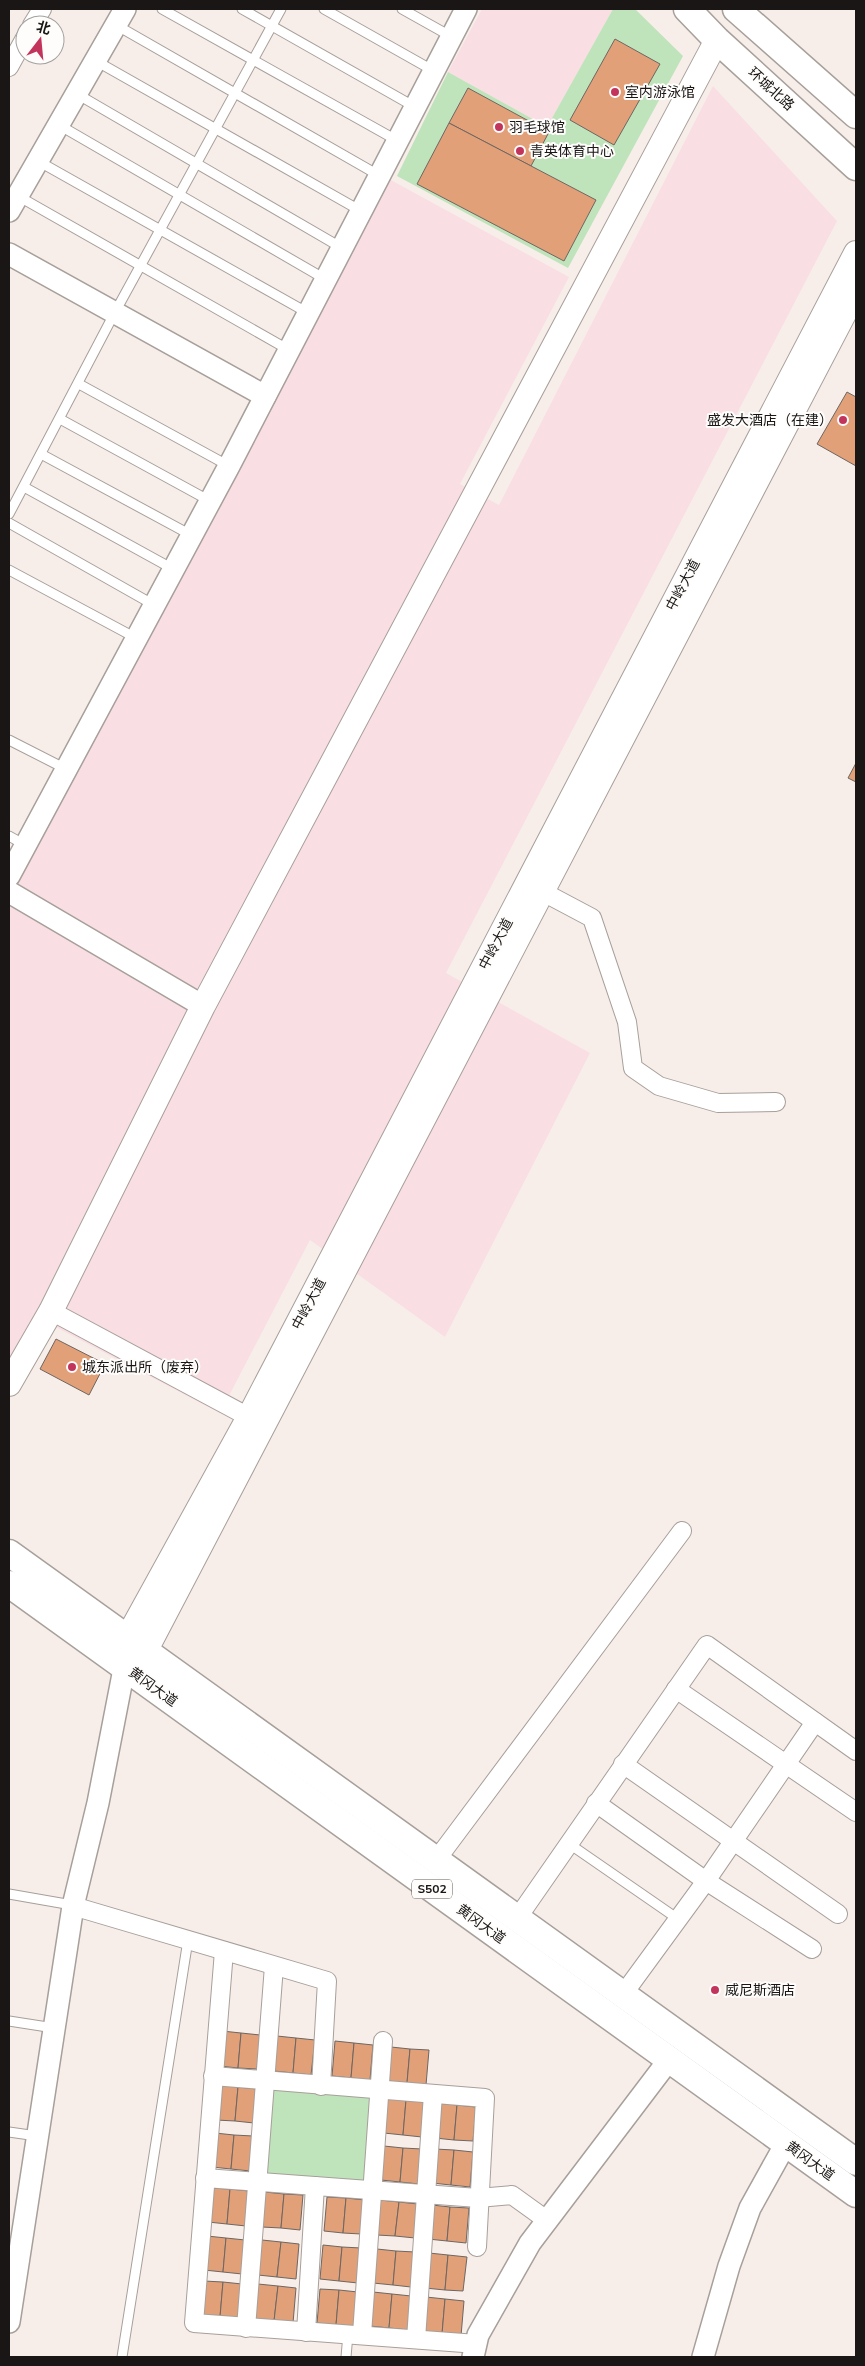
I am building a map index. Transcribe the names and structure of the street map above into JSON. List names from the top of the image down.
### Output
{
  "streets": {
    "main road": [
      "环城北路",
      "中岭大道",
      "黄冈大道",
      "S502"
    ]
  },
  "places": [
    "室内游泳馆",
    "羽毛球馆",
    "青英体育中心",
    "盛发大酒店（在建）",
    "城东派出所（废弃）",
    "威尼斯酒店"
  ],
  "north": "top"
}
